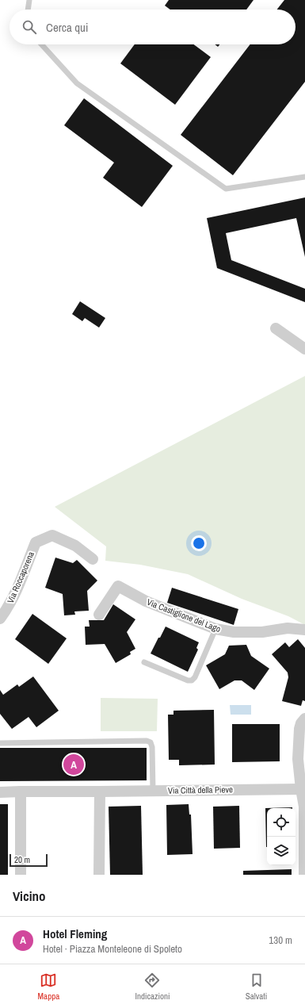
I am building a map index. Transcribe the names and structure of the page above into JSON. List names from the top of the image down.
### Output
{
  "streets": {
    "street": ["Via Roccaporena", "Via Castiglione del Lago", "Via Città della Pieve"]
  },
  "scale_bar": "20 m",
  "page": {
    "search": "Cerca qui",
    "pins": "A",
    "scale": "20 m",
    "heading": "Vicino",
    "list": [
      {
        "mark": "A",
        "name": "Hotel Fleming",
        "note": "Hotel · Piazza Monteleone di Spoleto",
        "value": "130 m"
      }
    ],
    "nav": ["Mappa", "Indicazioni", "Salvati"]
  }
}
